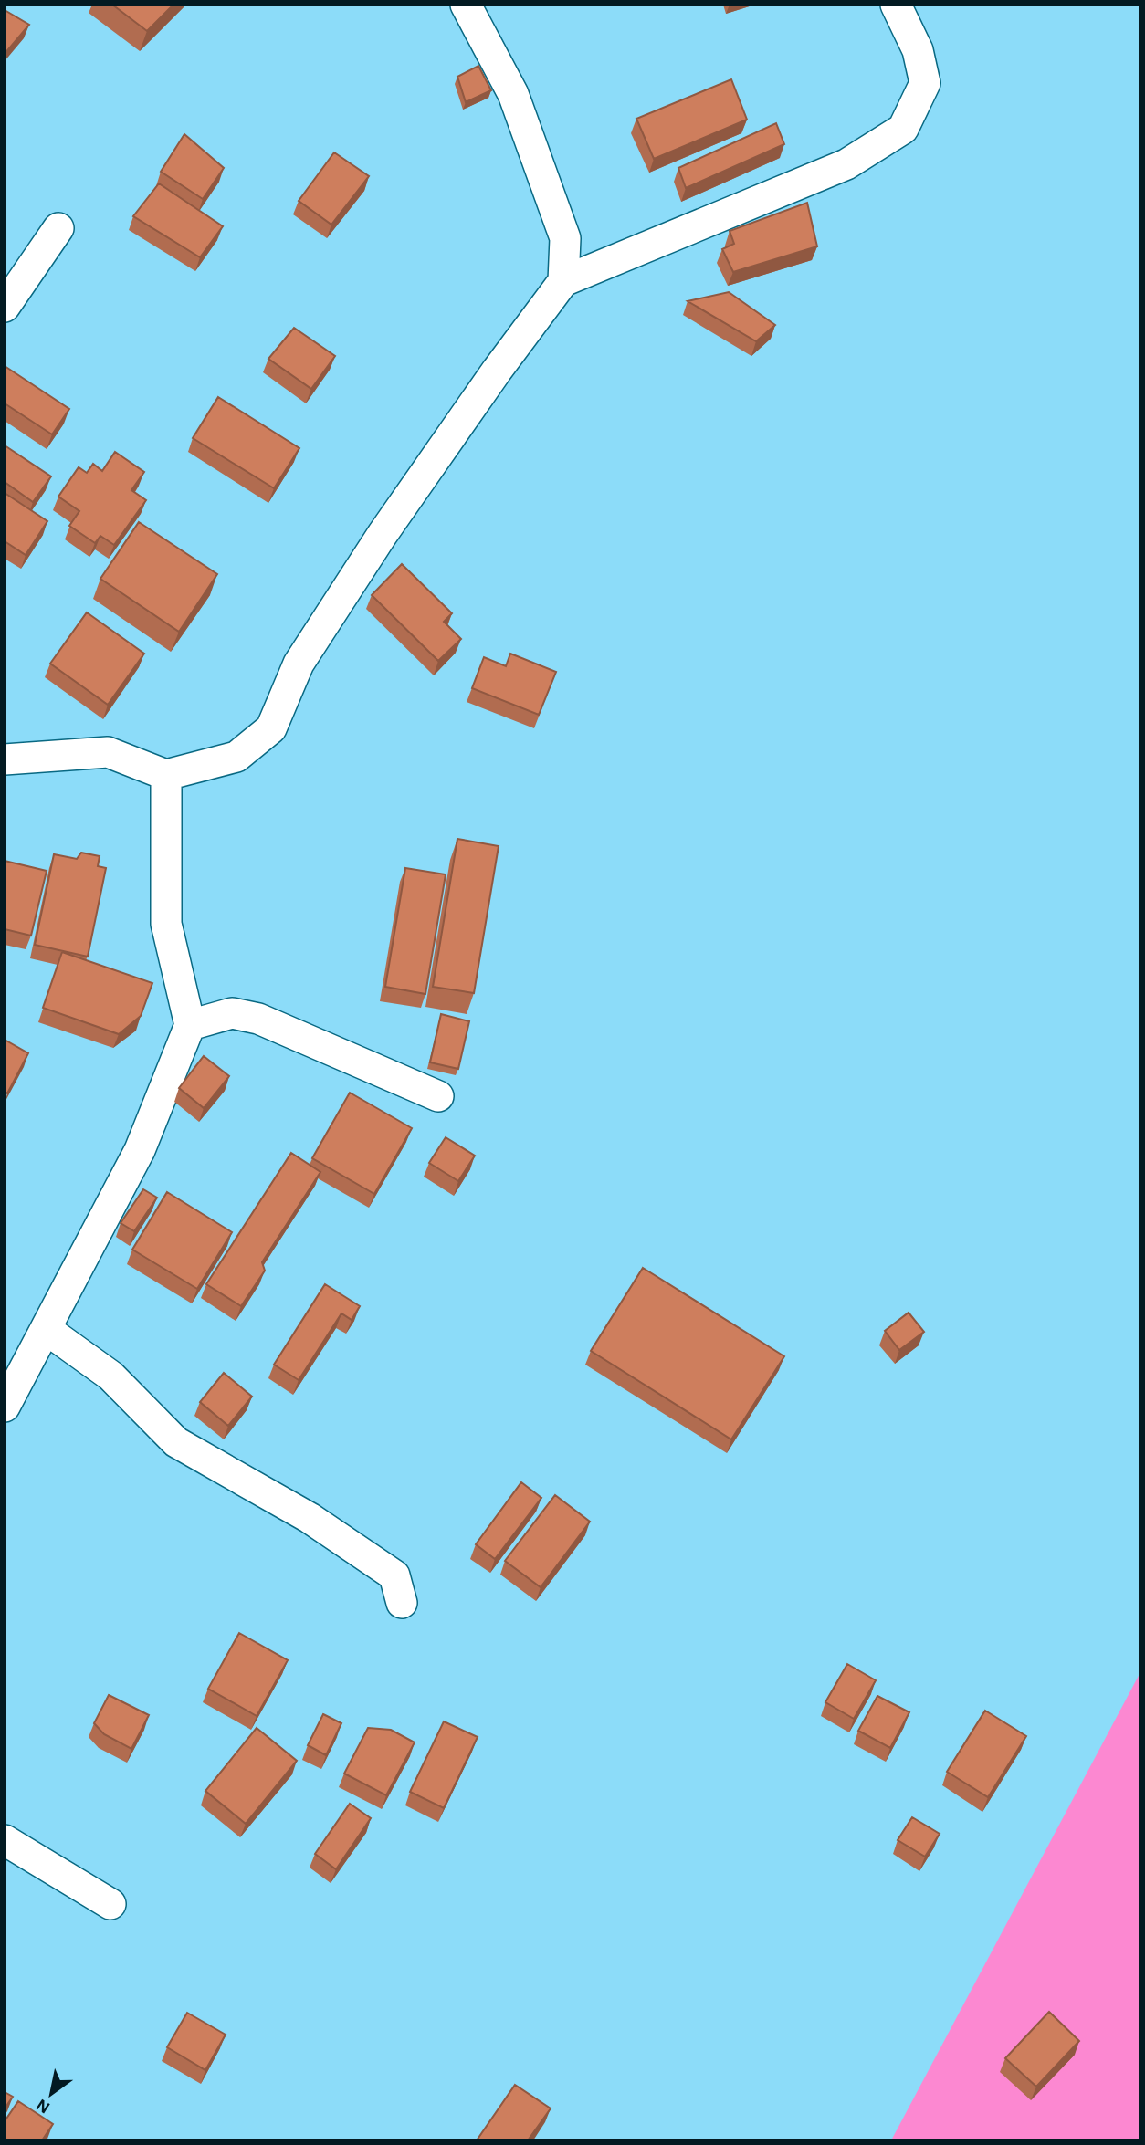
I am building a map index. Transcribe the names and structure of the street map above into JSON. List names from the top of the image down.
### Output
{
  "north": "bottom left"
}
